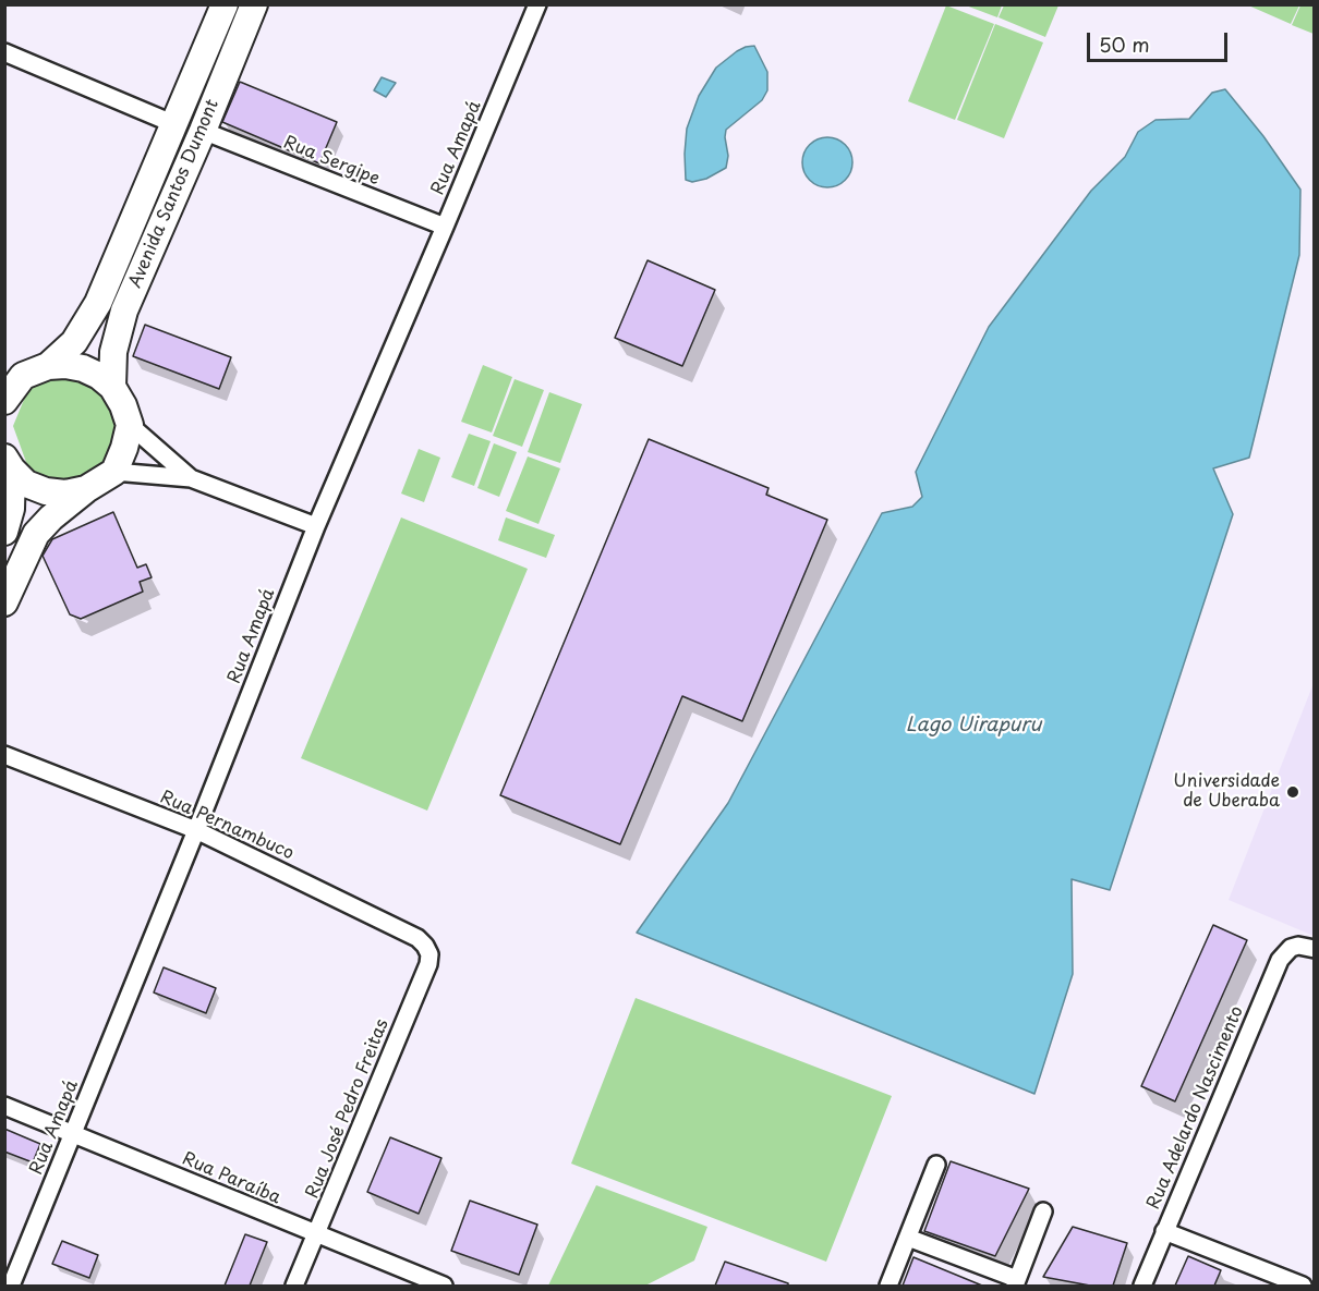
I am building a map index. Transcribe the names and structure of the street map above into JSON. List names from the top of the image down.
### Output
{
  "streets": {
    "main road": ["Avenida Santos Dumont"],
    "street": [
      "Rua Amapá",
      "Rua Sergipe",
      "Rua Pernambuco",
      "Rua Adelardo Nascimento",
      "Rua José Pedro Freitas",
      "Rua Paraíba"
    ]
  },
  "crossings": [
    ["Rua Amapá", "Rua Sergipe"],
    ["Rua Amapá", "Rua Pernambuco"],
    ["Rua Amapá", "Rua Paraíba"],
    ["Rua Sergipe", "Avenida Santos Dumont"],
    ["Rua Pernambuco", "Rua José Pedro Freitas"],
    ["Rua José Pedro Freitas", "Rua Paraíba"]
  ],
  "water": ["Lago Uirapuru"],
  "places": ["Universidade de Uberaba"],
  "scale_bar": "50 m"
}
